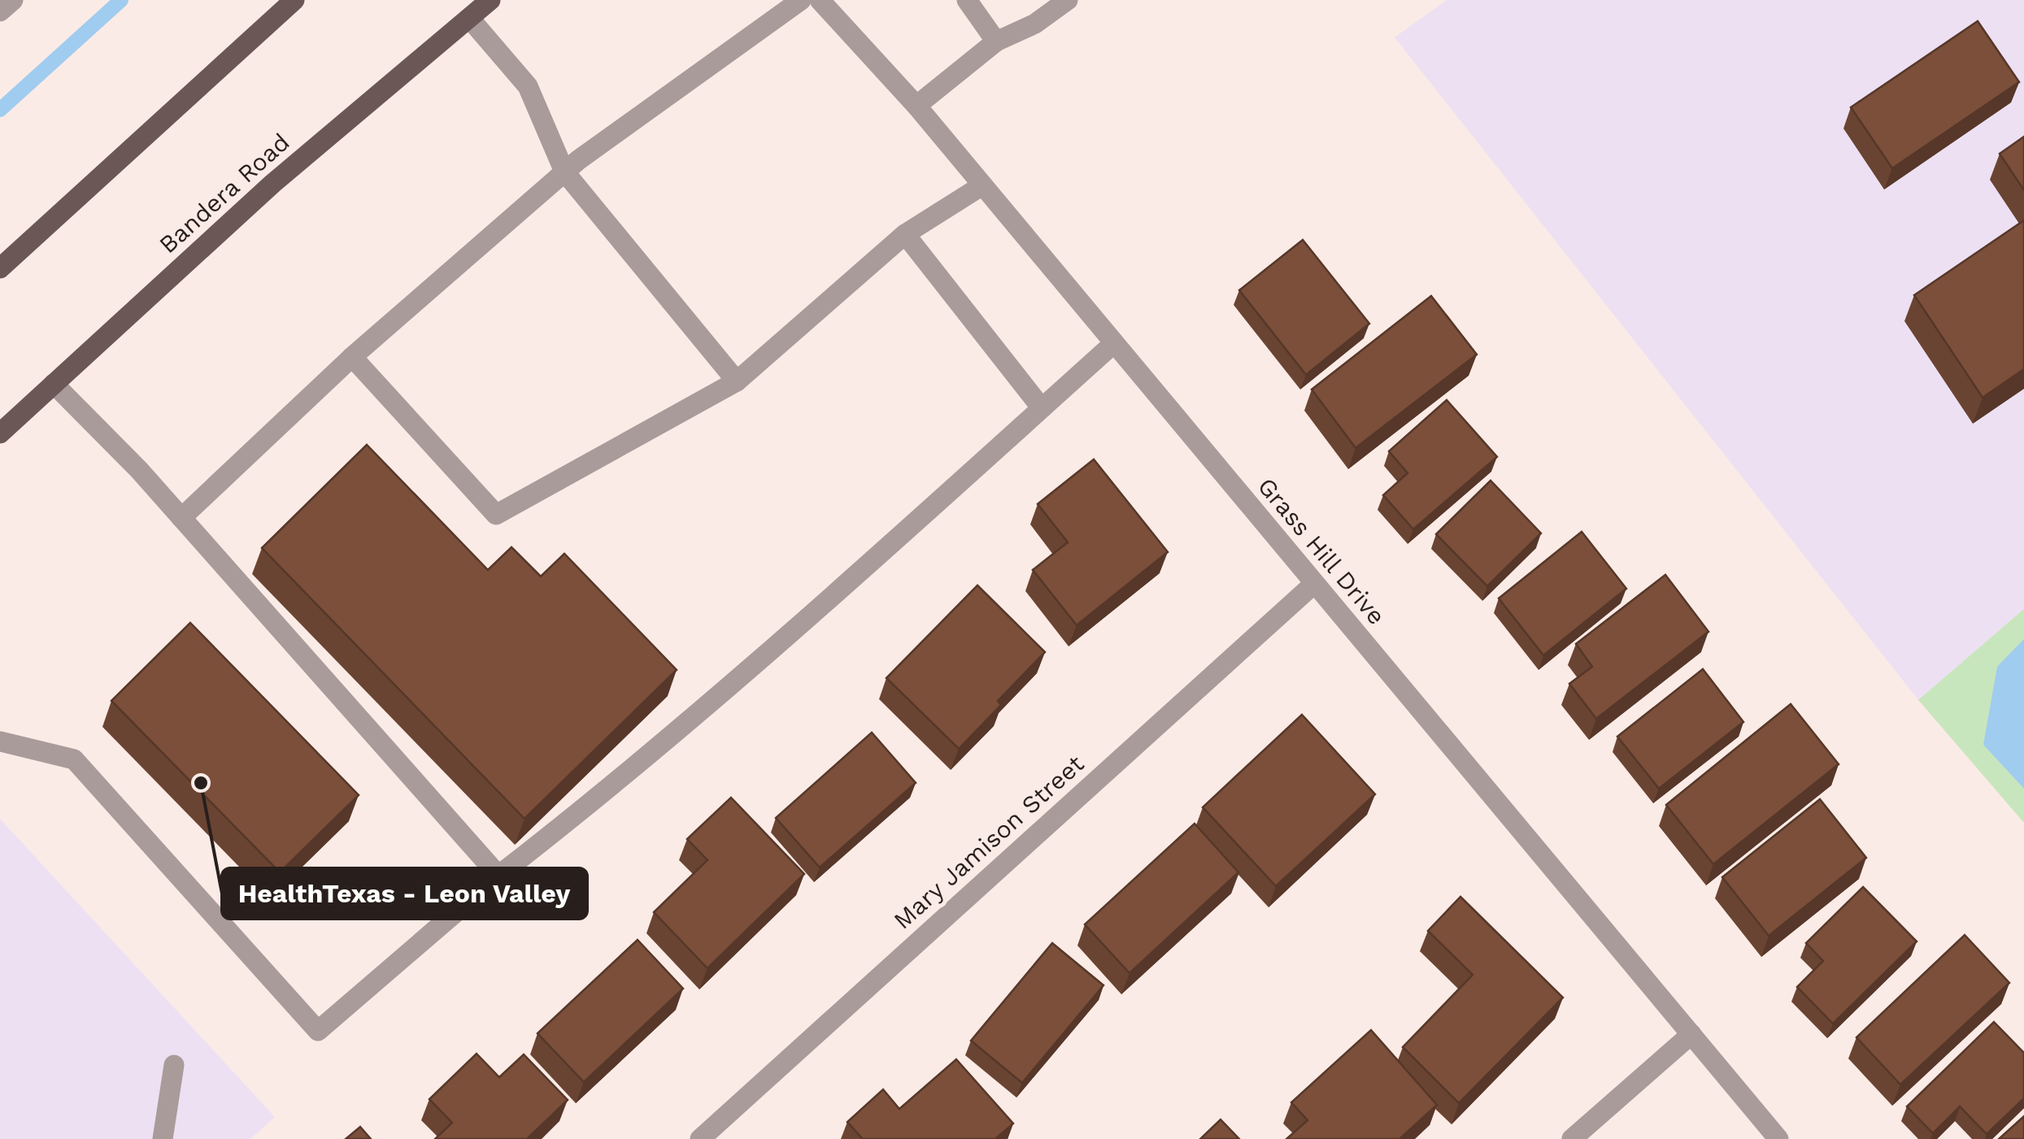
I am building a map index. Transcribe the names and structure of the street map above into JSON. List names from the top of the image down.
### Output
{
  "streets": {
    "main road": ["Bandera Road"],
    "street": ["Grass Hill Drive", "Mary Jamison Street"]
  },
  "crossings": [
    ["Grass Hill Drive", "Mary Jamison Street"]
  ],
  "places": ["HealthTexas - Leon Valley"]
}
